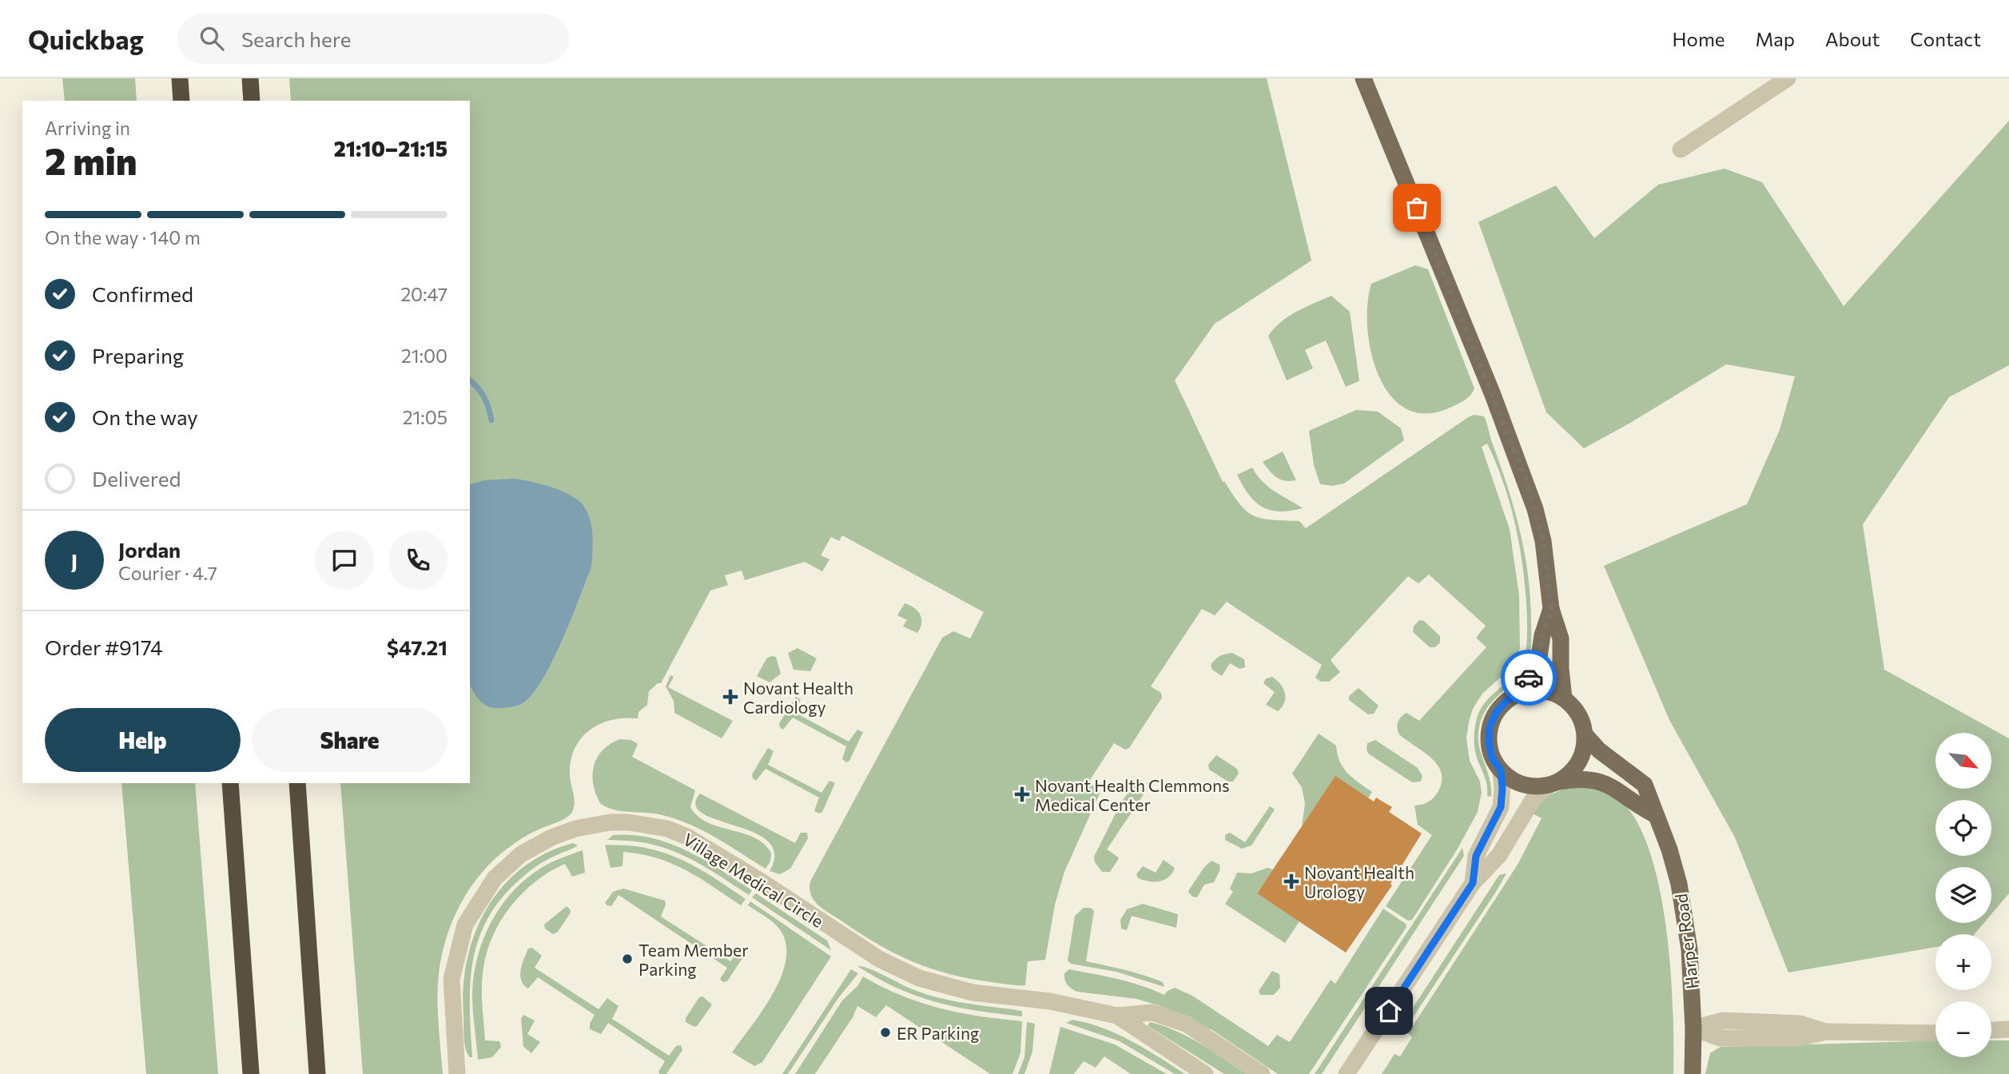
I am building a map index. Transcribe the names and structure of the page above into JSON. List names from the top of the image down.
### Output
{
  "streets": {
    "main road": ["Harper Road"],
    "street": ["Village Medical Circle"]
  },
  "places": {
    "health": ["Novant Health Cardiology", "Novant Health Clemmons Medical Center", "Novant Health Urology"],
    "other": ["Team Member Parking", "ER Parking"]
  },
  "north": "bottom right",
  "page": {
    "header": "Quickbag",
    "search": "Search here",
    "nav": [
      "Home",
      "Map",
      "About",
      "Contact"
    ],
    "heading": ["2 min", "Arriving in", "21:10–21:15"],
    "panel": [
      "Jordan",
      "Courier · 4.7",
      "Order #9174",
      "$47.21"
    ],
    "bar": "On the way · 140 m",
    "list": [
      ["Confirmed", "20:47"],
      ["Preparing", "21:00"],
      ["On the way", "21:05"],
      "Delivered"
    ],
    "round": "J",
    "buttons": ["Help", "Share"],
    "map_buttons": ["+", "−"]
  }
}
